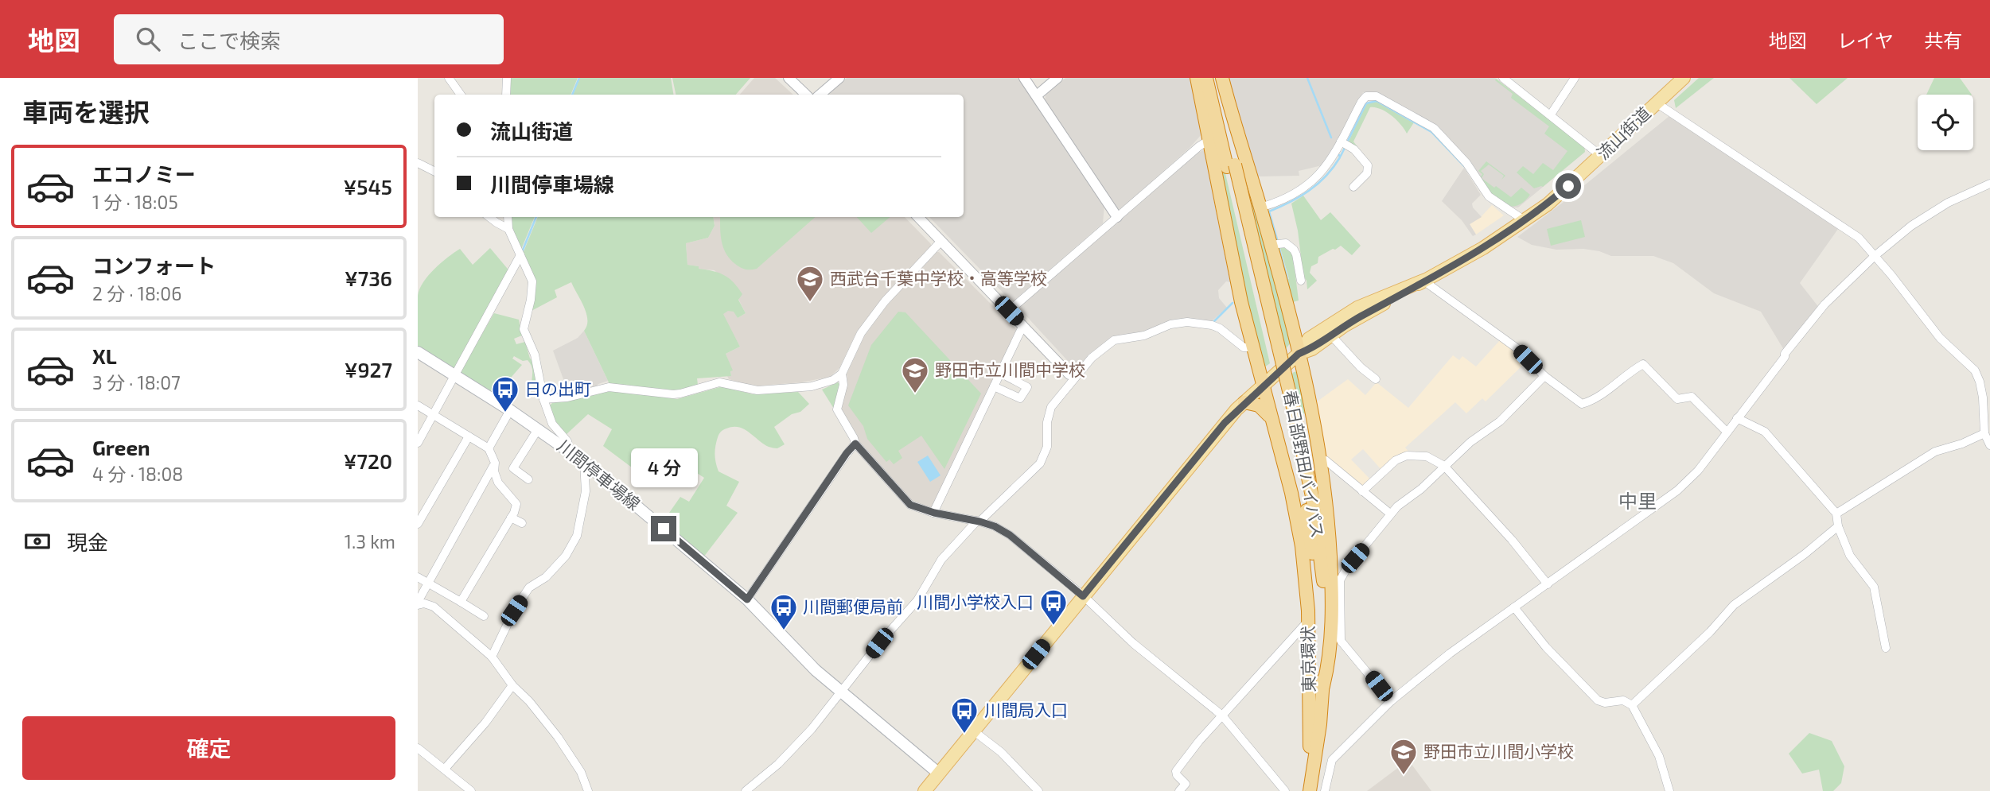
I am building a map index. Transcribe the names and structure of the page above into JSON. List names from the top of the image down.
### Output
{
  "streets": {
    "highway": ["春日部野田バイパス", "東京環状"],
    "main road": ["流山街道", "川間停車場線"]
  },
  "crossings": [
    ["流山街道", "川間停車場線"],
    ["流山街道", "東京環状"],
    ["春日部野田バイパス", "東京環状"]
  ],
  "districts": ["中里"],
  "places": {
    "school or university": ["西武台千葉中学校・高等学校", "野田市立川間中学校", "野田市立川間小学校"],
    "bus stop": [
      "日の出町",
      "川間小学校入口",
      "川間郵便局前",
      "川間局入口"
    ]
  },
  "page": {
    "header": "地図",
    "search": "ここで検索",
    "nav": ["地図", "レイヤ", "共有"],
    "heading": "車両を選択",
    "banner": ["流山街道", "川間停車場線"],
    "list": [
      {
        "name": "エコノミー",
        "note": "1 分 · 18:05",
        "value": "¥545"
      },
      {
        "name": "コンフォート",
        "note": "2 分 · 18:06",
        "value": "¥736"
      },
      {
        "name": "XL",
        "note": "3 分 · 18:07",
        "value": "¥927"
      },
      {
        "name": "Green",
        "note": "4 分 · 18:08",
        "value": "¥720"
      }
    ],
    "bubble": "4 分",
    "pay": ["現金", "1.3 km"],
    "buttons": "確定"
  }
}
